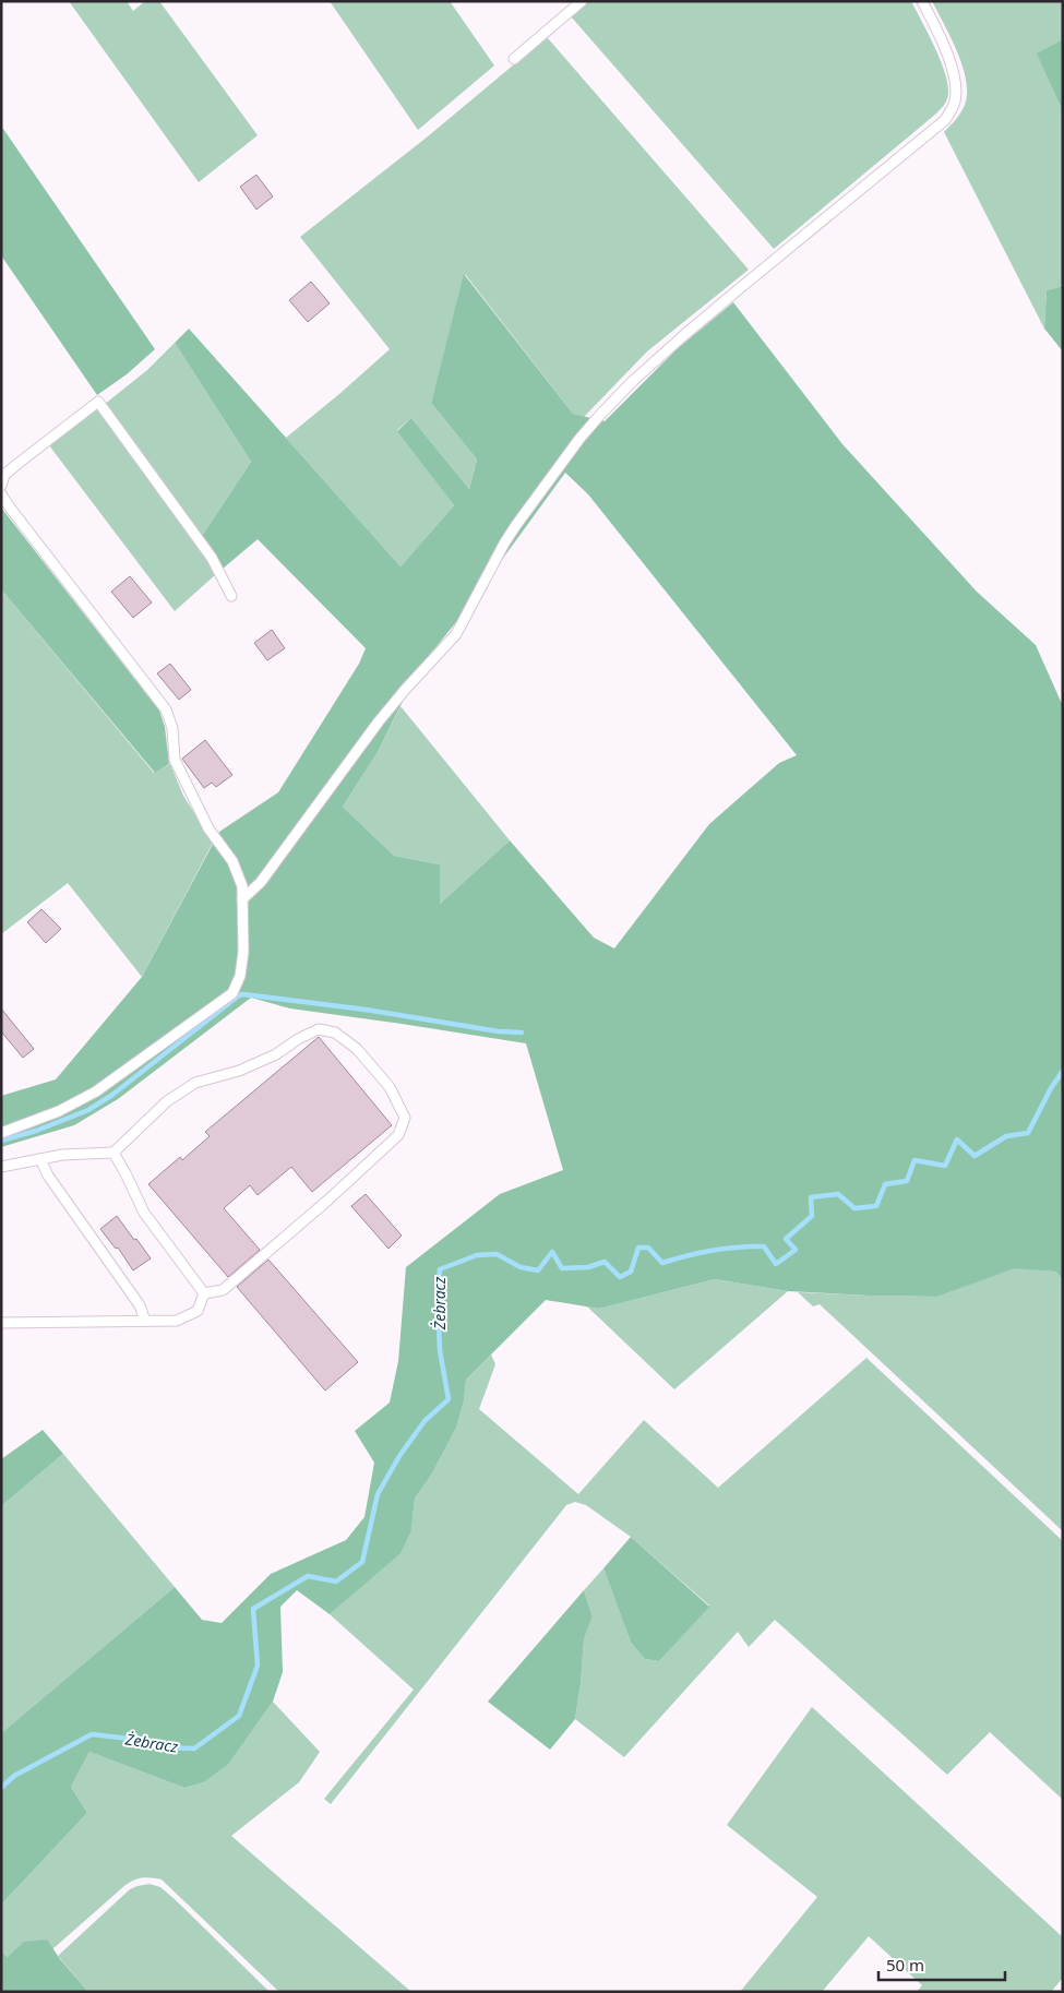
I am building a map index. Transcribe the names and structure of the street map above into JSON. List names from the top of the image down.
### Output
{
  "water": ["Żebracz"],
  "scale_bar": "50 m"
}
